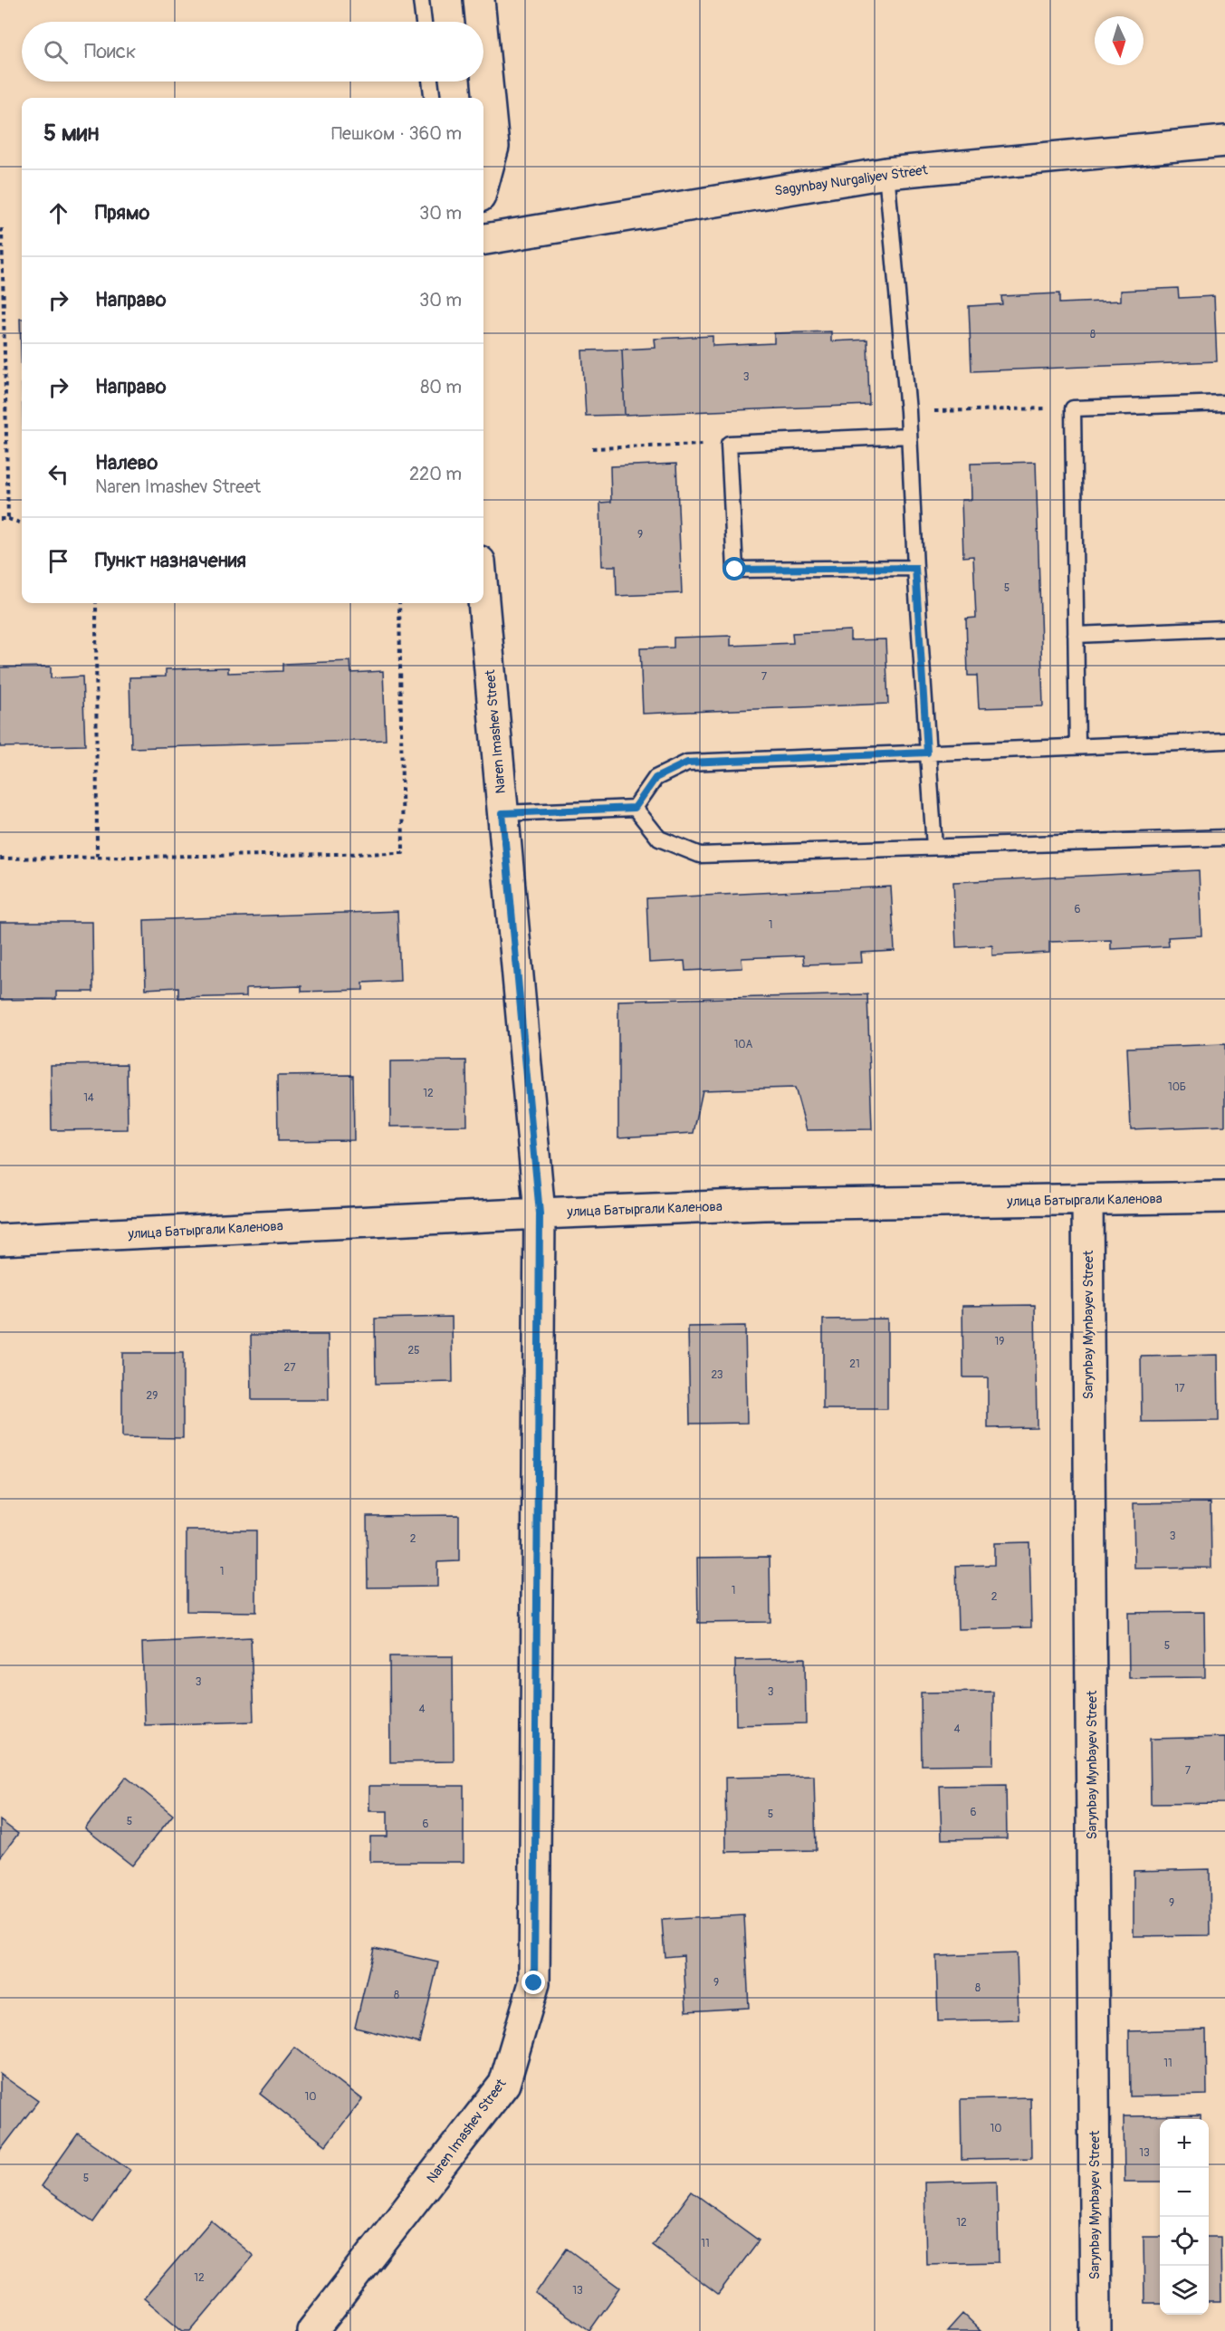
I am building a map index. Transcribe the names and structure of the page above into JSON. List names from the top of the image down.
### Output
{
  "streets": {
    "street": [
      "Sagynbay Nurgaliyev Street",
      "Naren Imashev Street",
      "улица Батыргали Каленова",
      "Sarynbay Mynbayev Street"
    ]
  },
  "crossings": [
    ["Naren Imashev Street", "улица Батыргали Каленова"],
    ["улица Батыргали Каленова", "Sarynbay Mynbayev Street"]
  ],
  "house_numbers": [
    "8",
    "3",
    "9",
    "5",
    "7",
    "6",
    "1",
    "10А",
    "10Б",
    "12",
    "14",
    "19",
    "25",
    "21",
    "27",
    "23",
    "17",
    "29",
    "3",
    "2",
    "1",
    "1",
    "2",
    "5",
    "3",
    "3",
    "4",
    "4",
    "7",
    "6",
    "5",
    "5",
    "6",
    "9",
    "9",
    "8",
    "8",
    "11",
    "10",
    "10",
    "13",
    "5",
    "12",
    "11",
    "12",
    "13"
  ],
  "north": "bottom",
  "page": {
    "search": "Поиск",
    "heading": ["5 мин", "Пешком · 360 m"],
    "list": [
      ["Прямо", "30 m"],
      ["Направо", "30 m"],
      ["Направо", "80 m"],
      ["Налево", "Naren Imashev Street", "220 m"],
      "Пункт назначения"
    ],
    "map_buttons": ["+", "−"]
  }
}
